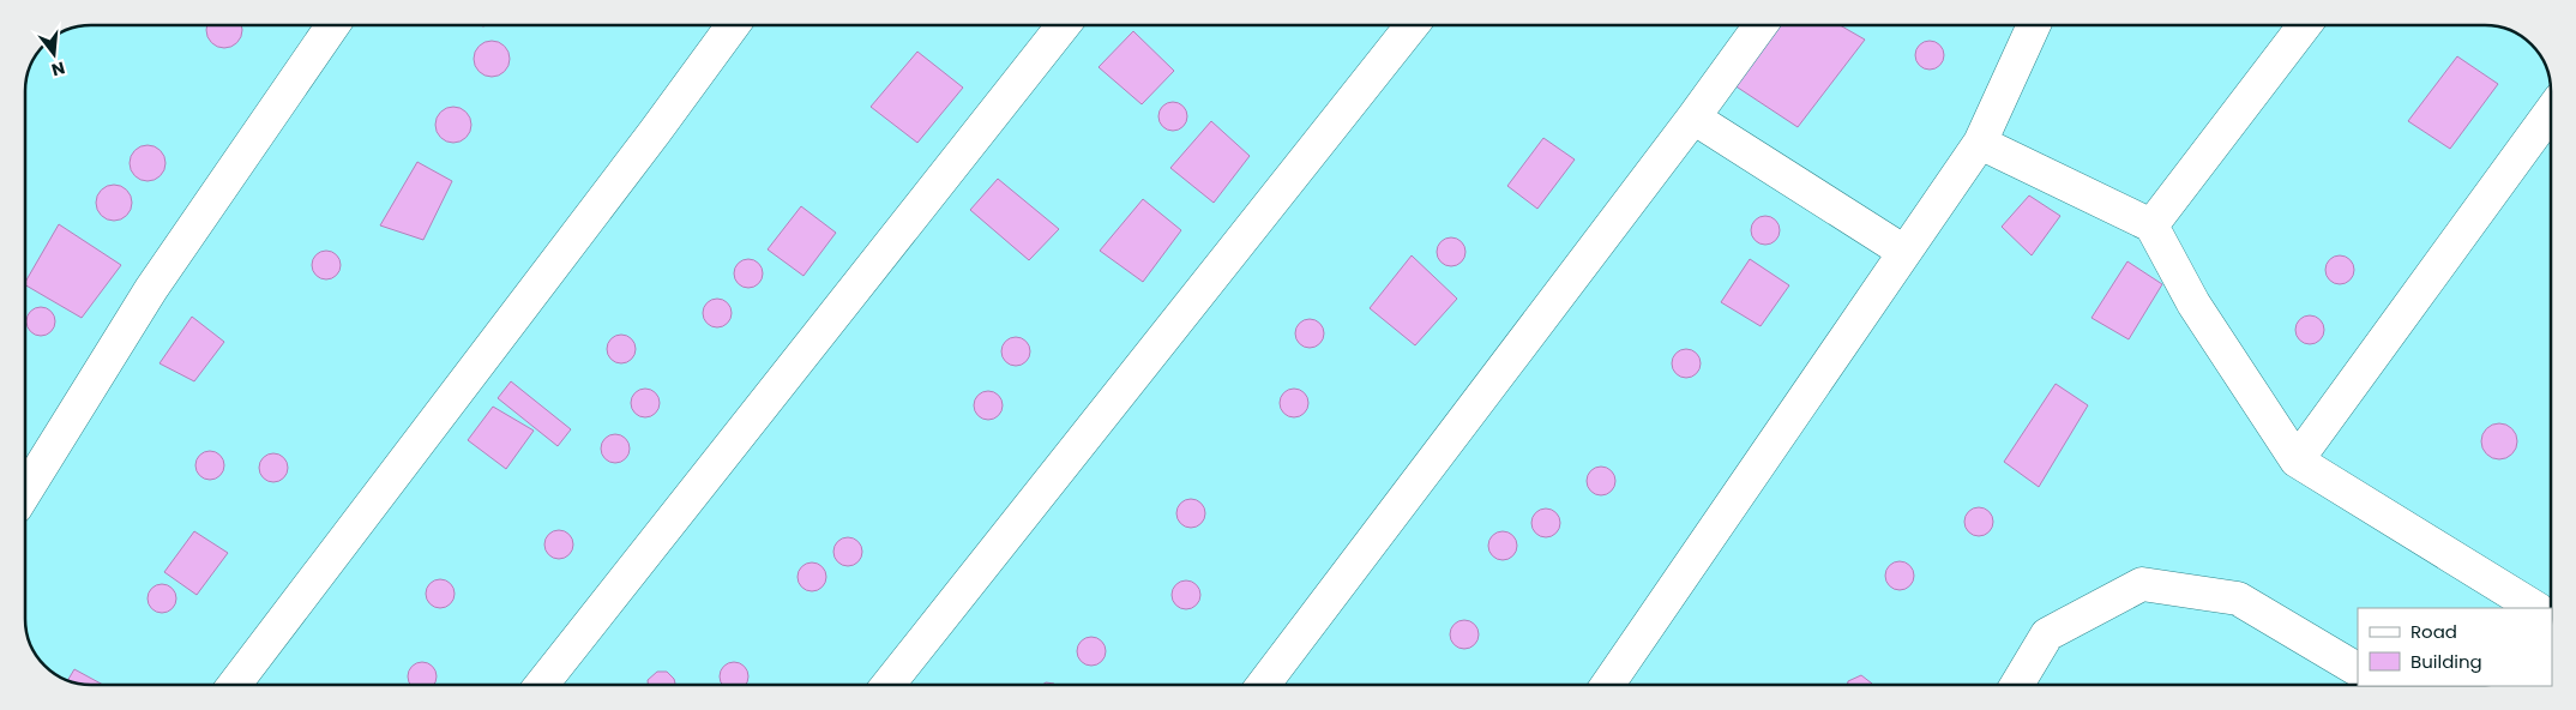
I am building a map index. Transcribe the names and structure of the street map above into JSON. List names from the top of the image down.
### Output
{
  "legend": ["Road", "Building"],
  "north": "bottom"
}
